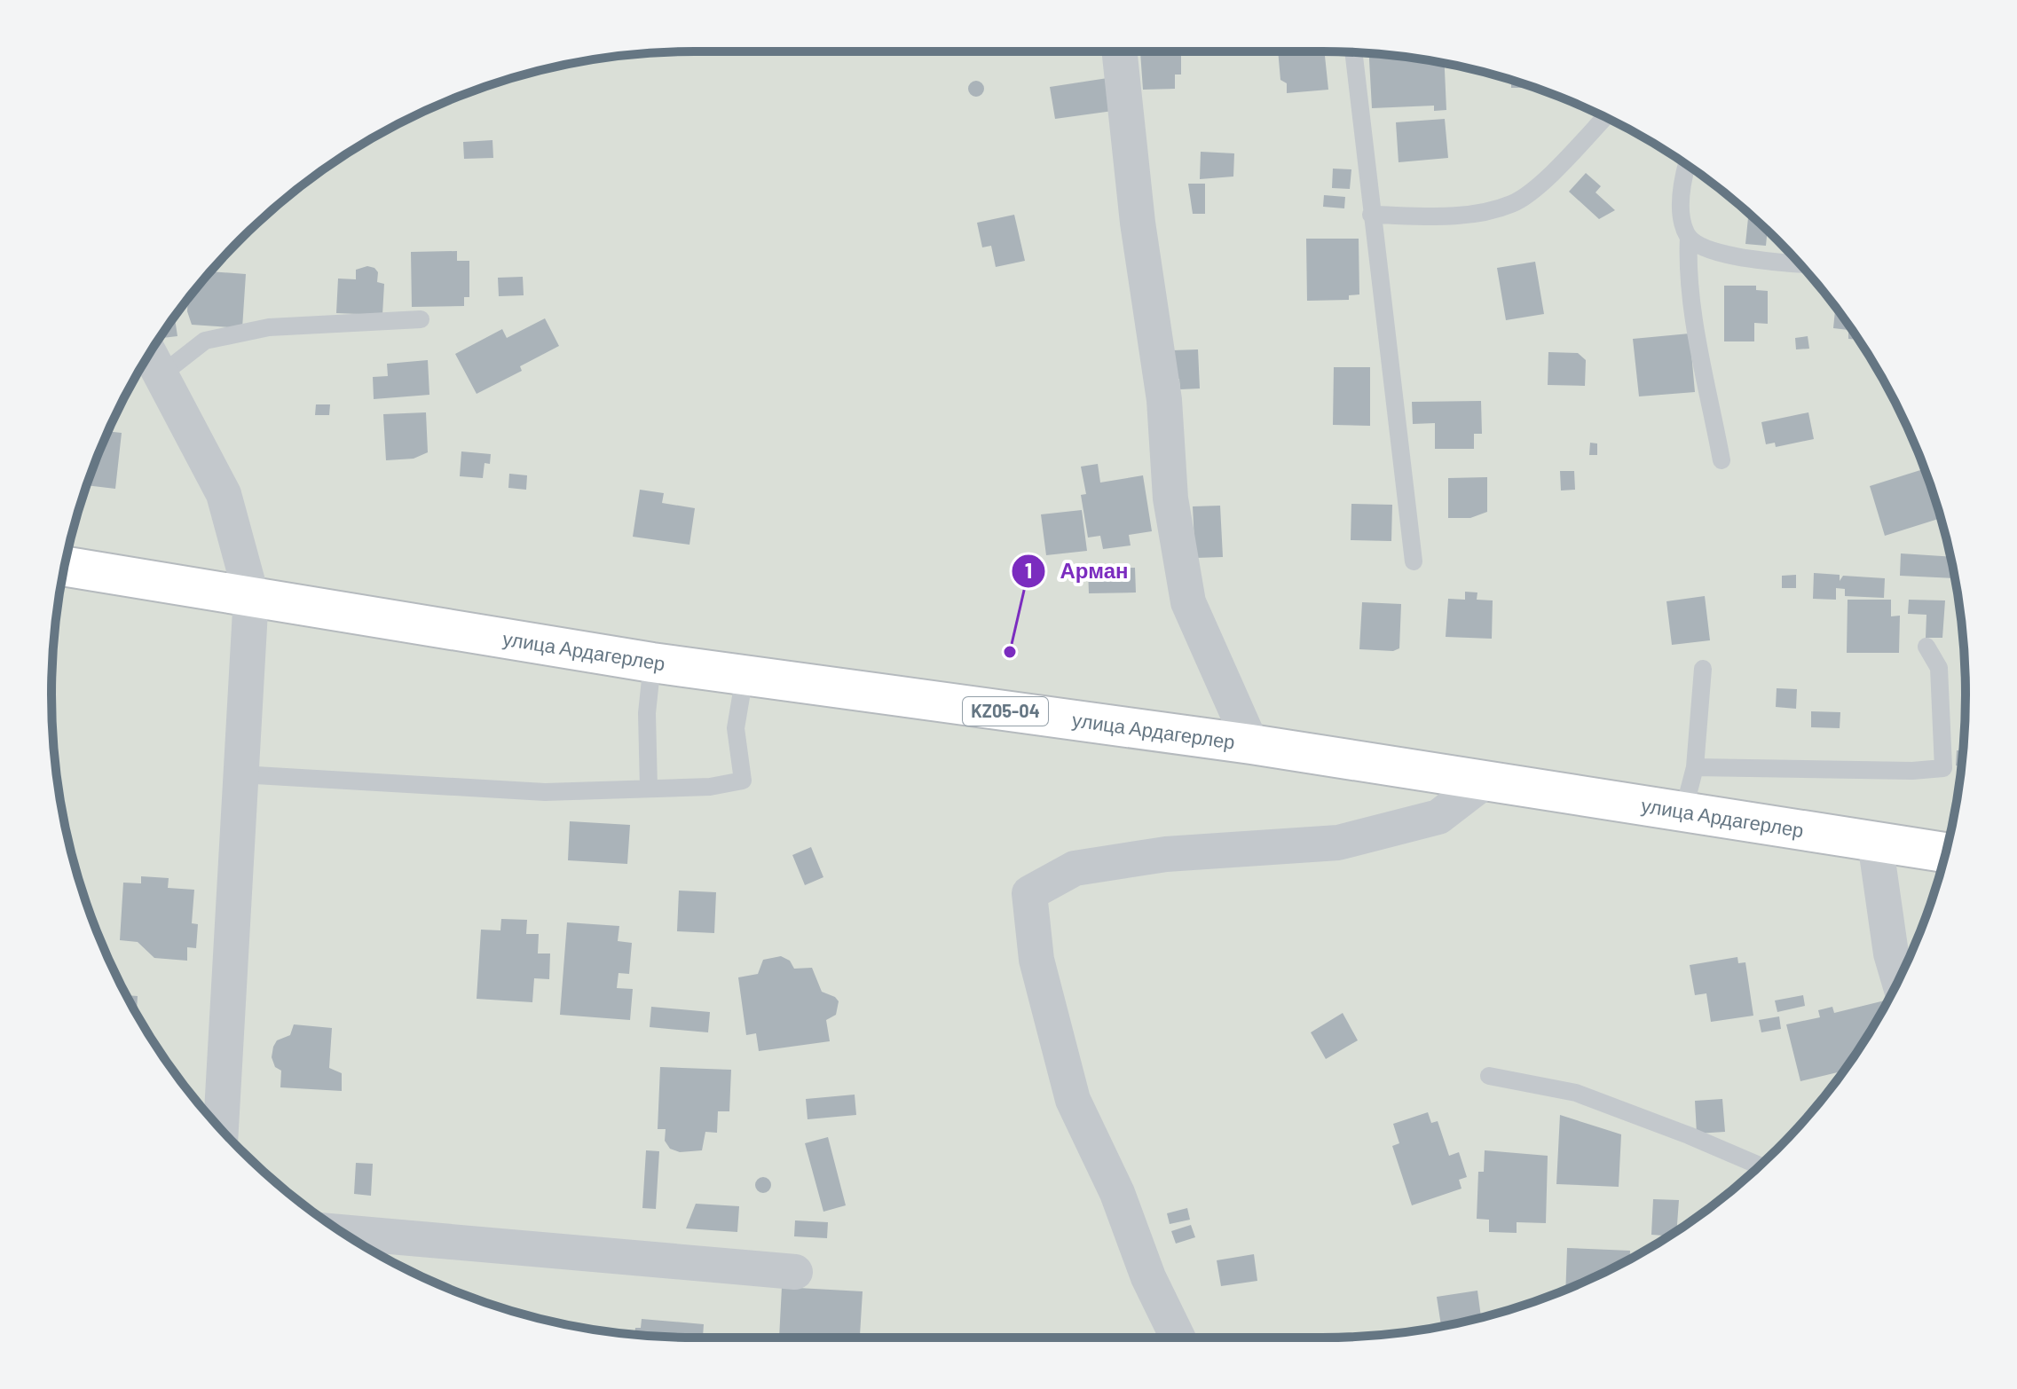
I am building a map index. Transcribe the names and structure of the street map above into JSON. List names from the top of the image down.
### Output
{
  "streets": {
    "main road": ["улица Ардагерлер", "KZ05-04"]
  },
  "places": ["Арман"]
}
